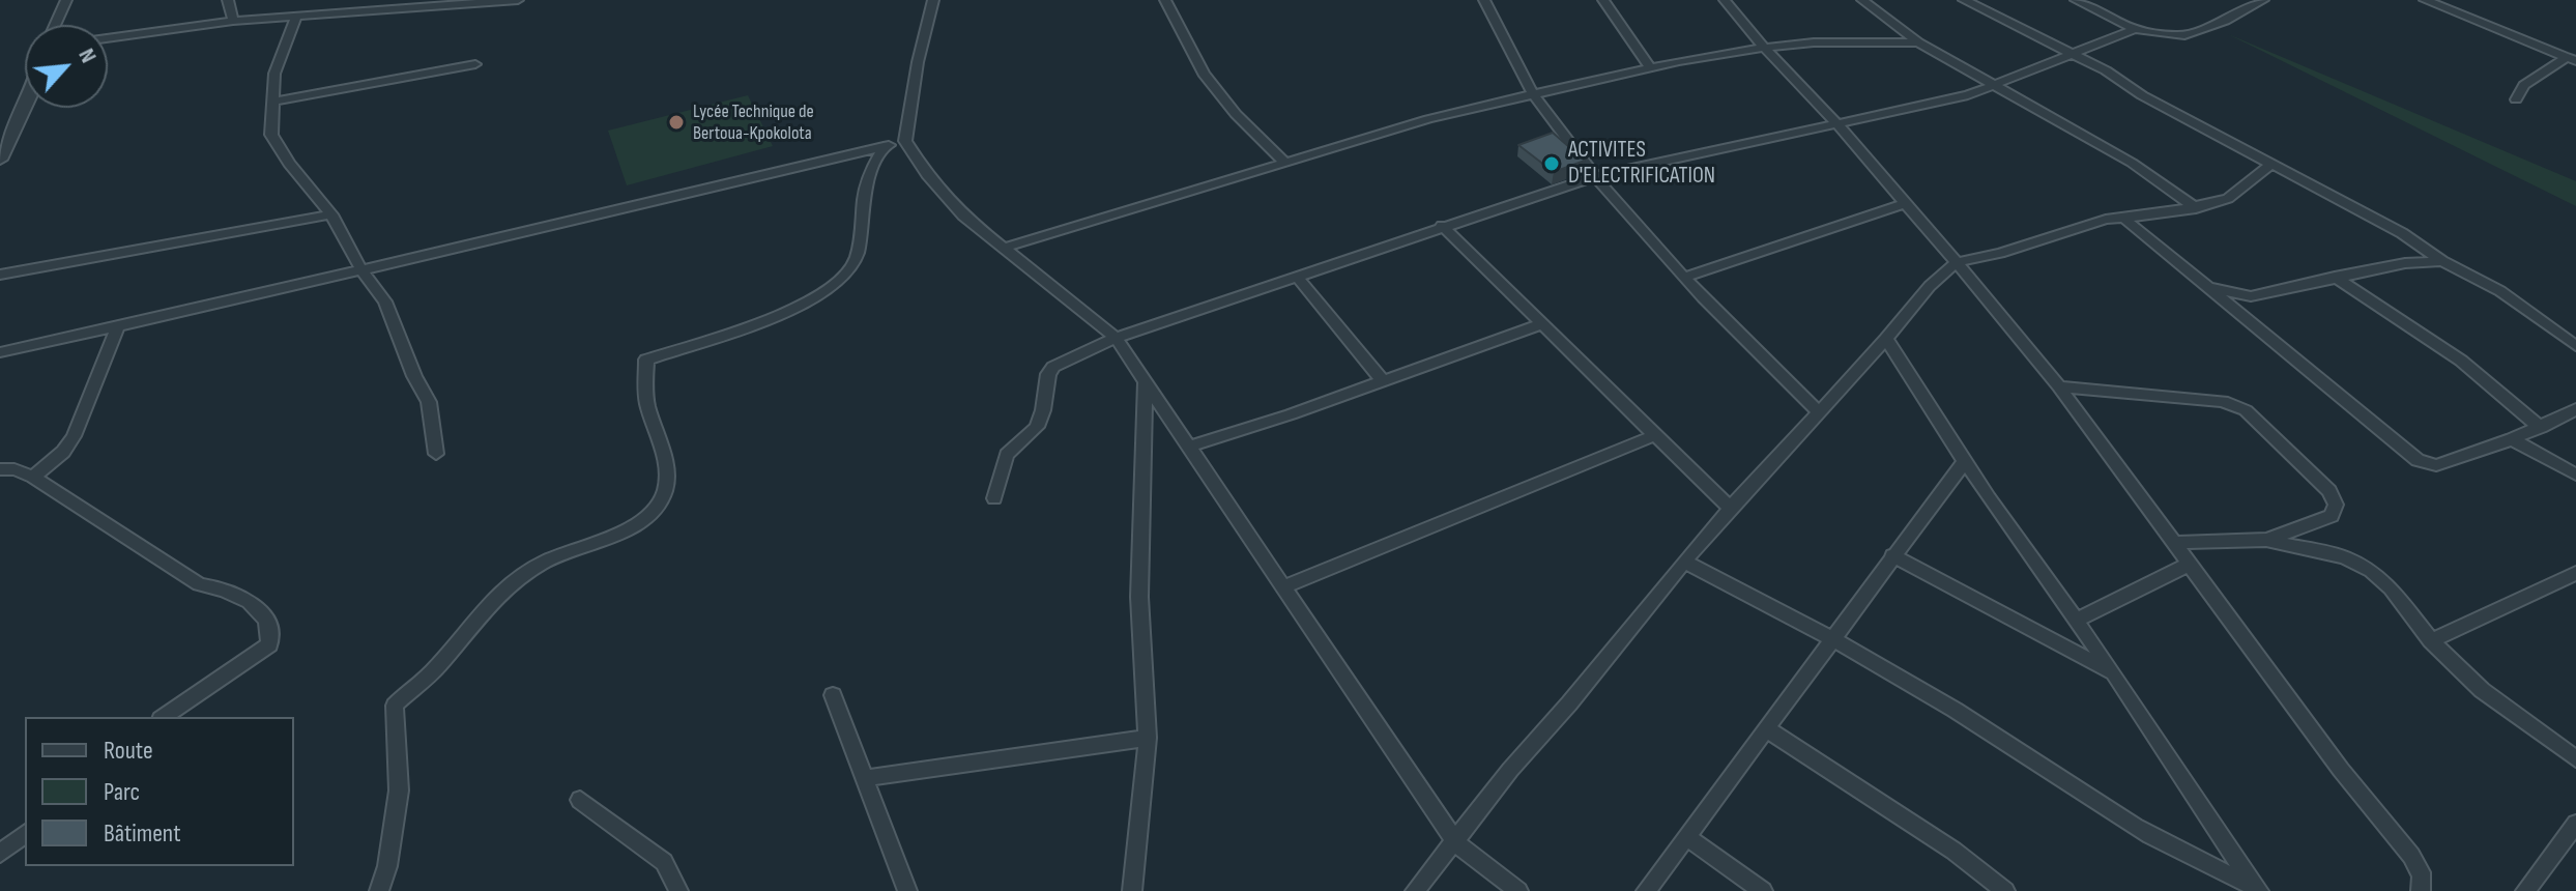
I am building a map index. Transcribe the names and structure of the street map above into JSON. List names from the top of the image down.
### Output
{
  "places": ["Lycée Technique de Bertoua-Kpokolota", "ACTIVITES D'ELECTRIFICATION"],
  "legend": ["Route", "Parc", "Bâtiment"],
  "north": "top right"
}
